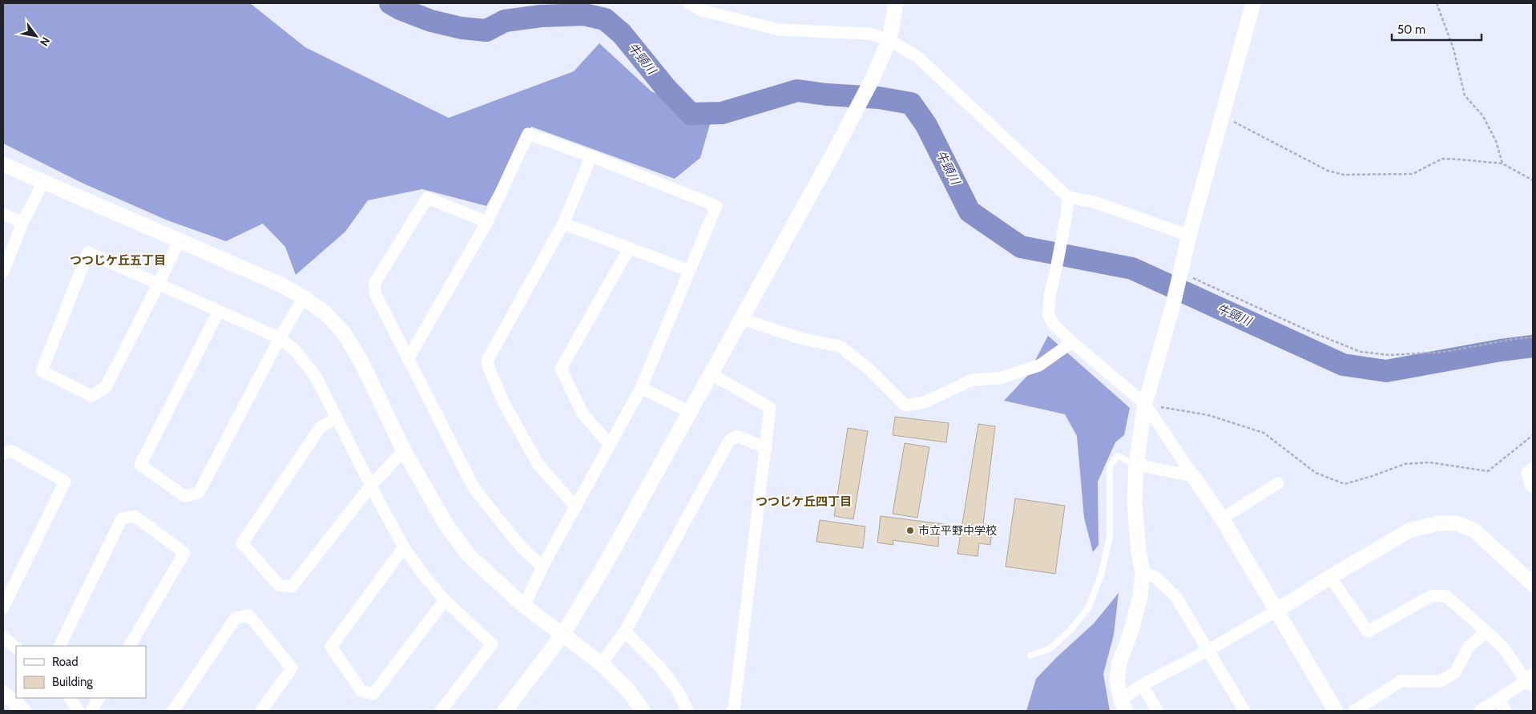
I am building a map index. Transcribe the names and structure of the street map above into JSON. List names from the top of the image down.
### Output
{
  "districts": ["つつじケ丘五丁目", "つつじケ丘四丁目"],
  "water": ["牛頸川"],
  "places": ["市立平野中学校"],
  "legend": ["Road", "Building"],
  "scale_bar": "50 m",
  "north": "bottom right"
}
